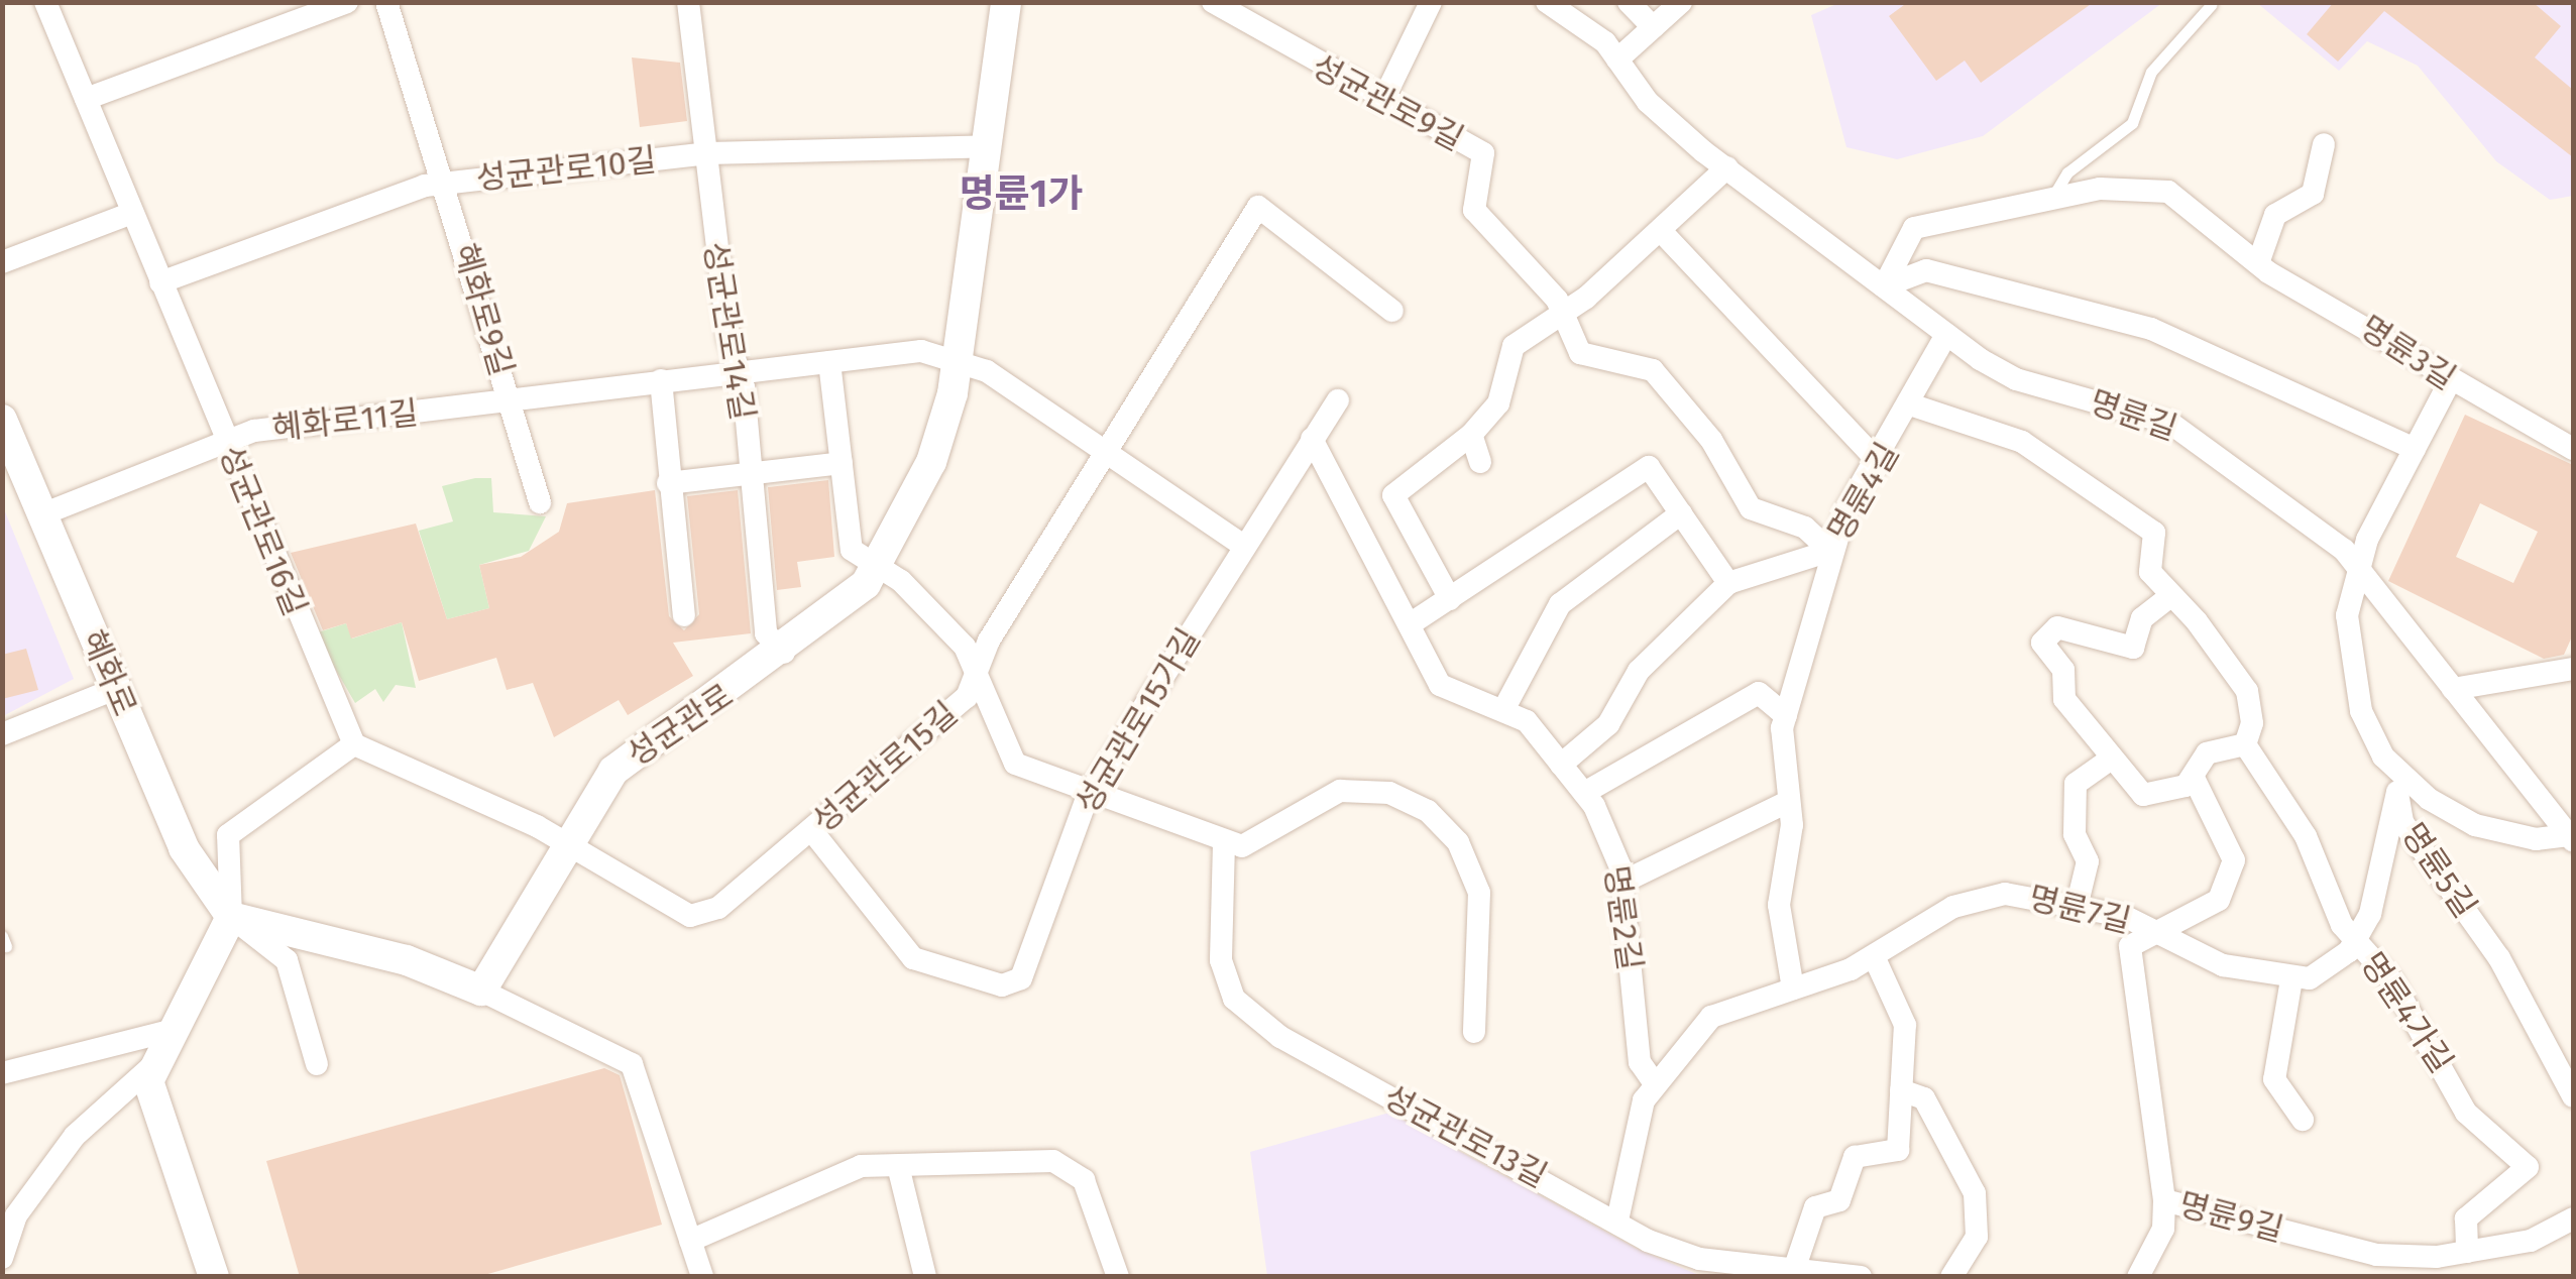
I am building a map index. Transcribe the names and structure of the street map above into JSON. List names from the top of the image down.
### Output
{
  "streets": {
    "street": [
      "성균관로9길",
      "성균관로10길",
      "혜화로9길",
      "성균관로14길",
      "명륜3길",
      "명륜길",
      "혜화로11길",
      "명륜4길",
      "성균관로16길",
      "혜화로",
      "성균관로15가길",
      "성균관로",
      "성균관로15길",
      "명륜5길",
      "명륜7길",
      "명륜2길",
      "명륜4가길",
      "성균관로13길",
      "명륜9길"
    ]
  },
  "crossings": [
    ["성균관로9길", "명륜4길"],
    ["성균관로10길", "혜화로9길"],
    ["성균관로10길", "성균관로14길"],
    ["성균관로10길", "성균관로16길"],
    ["성균관로10길", "성균관로"],
    ["혜화로9길", "혜화로11길"],
    ["성균관로14길", "혜화로11길"],
    ["성균관로14길", "성균관로"],
    ["명륜3길", "명륜길"],
    ["명륜길", "명륜4길"],
    ["명륜길", "명륜5길"],
    ["혜화로11길", "성균관로16길"],
    ["혜화로11길", "혜화로"],
    ["혜화로11길", "성균관로"],
    ["명륜4길", "명륜7길"],
    ["성균관로15가길", "성균관로15길"],
    ["성균관로15가길", "명륜2길"],
    ["성균관로", "성균관로15길"],
    ["명륜7길", "명륜2길"],
    ["명륜7길", "성균관로13길"],
    ["명륜7길", "명륜9길"],
    ["명륜4가길", "명륜9길"]
  ],
  "districts": ["명륜1가"]
}
